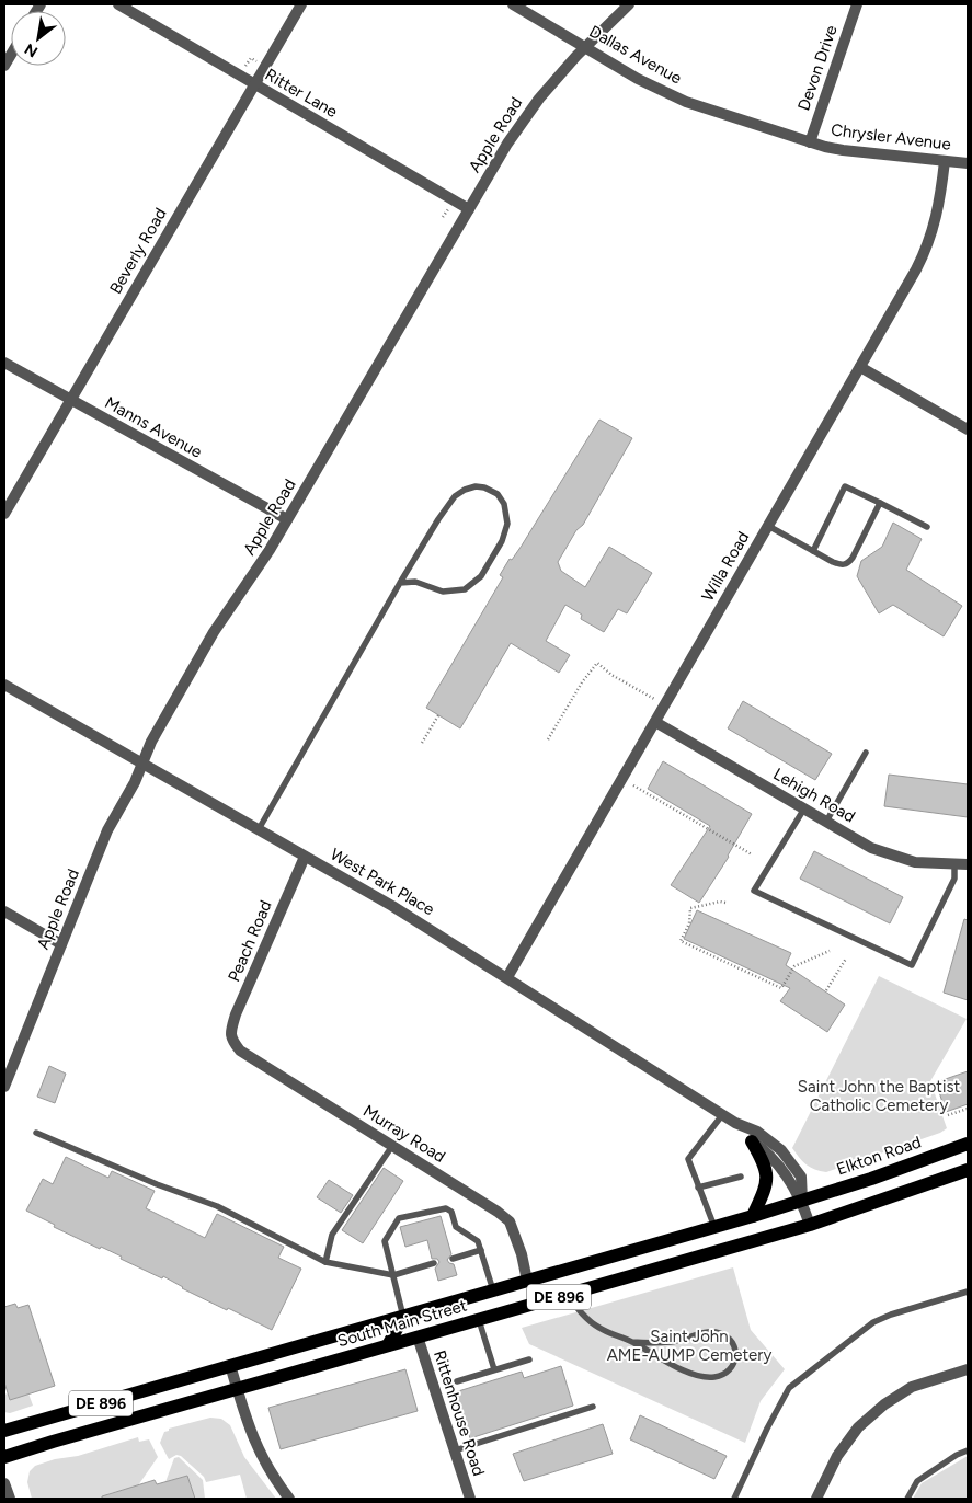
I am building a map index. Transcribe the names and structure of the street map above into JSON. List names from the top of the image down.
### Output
{
  "streets": {
    "main road": ["Elkton Road", "DE 896", "South Main Street"],
    "street": [
      "Dallas Avenue",
      "Devon Drive",
      "Ritter Lane",
      "Apple Road",
      "Chrysler Avenue",
      "Beverly Road",
      "Manns Avenue",
      "Willa Road",
      "Lehigh Road",
      "West Park Place",
      "Peach Road",
      "Murray Road",
      "Rittenhouse Road"
    ]
  },
  "crossings": [
    ["Dallas Avenue", "Devon Drive"],
    ["Dallas Avenue", "Apple Road"],
    ["Dallas Avenue", "Chrysler Avenue"],
    ["Devon Drive", "Chrysler Avenue"],
    ["Ritter Lane", "Apple Road"],
    ["Ritter Lane", "Beverly Road"],
    ["Apple Road", "Manns Avenue"],
    ["Apple Road", "West Park Place"],
    ["Chrysler Avenue", "Willa Road"],
    ["Beverly Road", "Manns Avenue"],
    ["Willa Road", "Lehigh Road"],
    ["Willa Road", "West Park Place"],
    ["West Park Place", "Peach Road"],
    ["West Park Place", "Elkton Road"],
    ["West Park Place", "DE 896"],
    ["West Park Place", "South Main Street"],
    ["Peach Road", "Murray Road"],
    ["Murray Road", "South Main Street"],
    ["Elkton Road", "South Main Street"],
    ["DE 896", "South Main Street"],
    ["South Main Street", "Rittenhouse Road"]
  ],
  "parks": ["Saint John the Baptist Catholic Cemetery", "Saint John AME-AUMP Cemetery"],
  "north": "bottom left"
}
